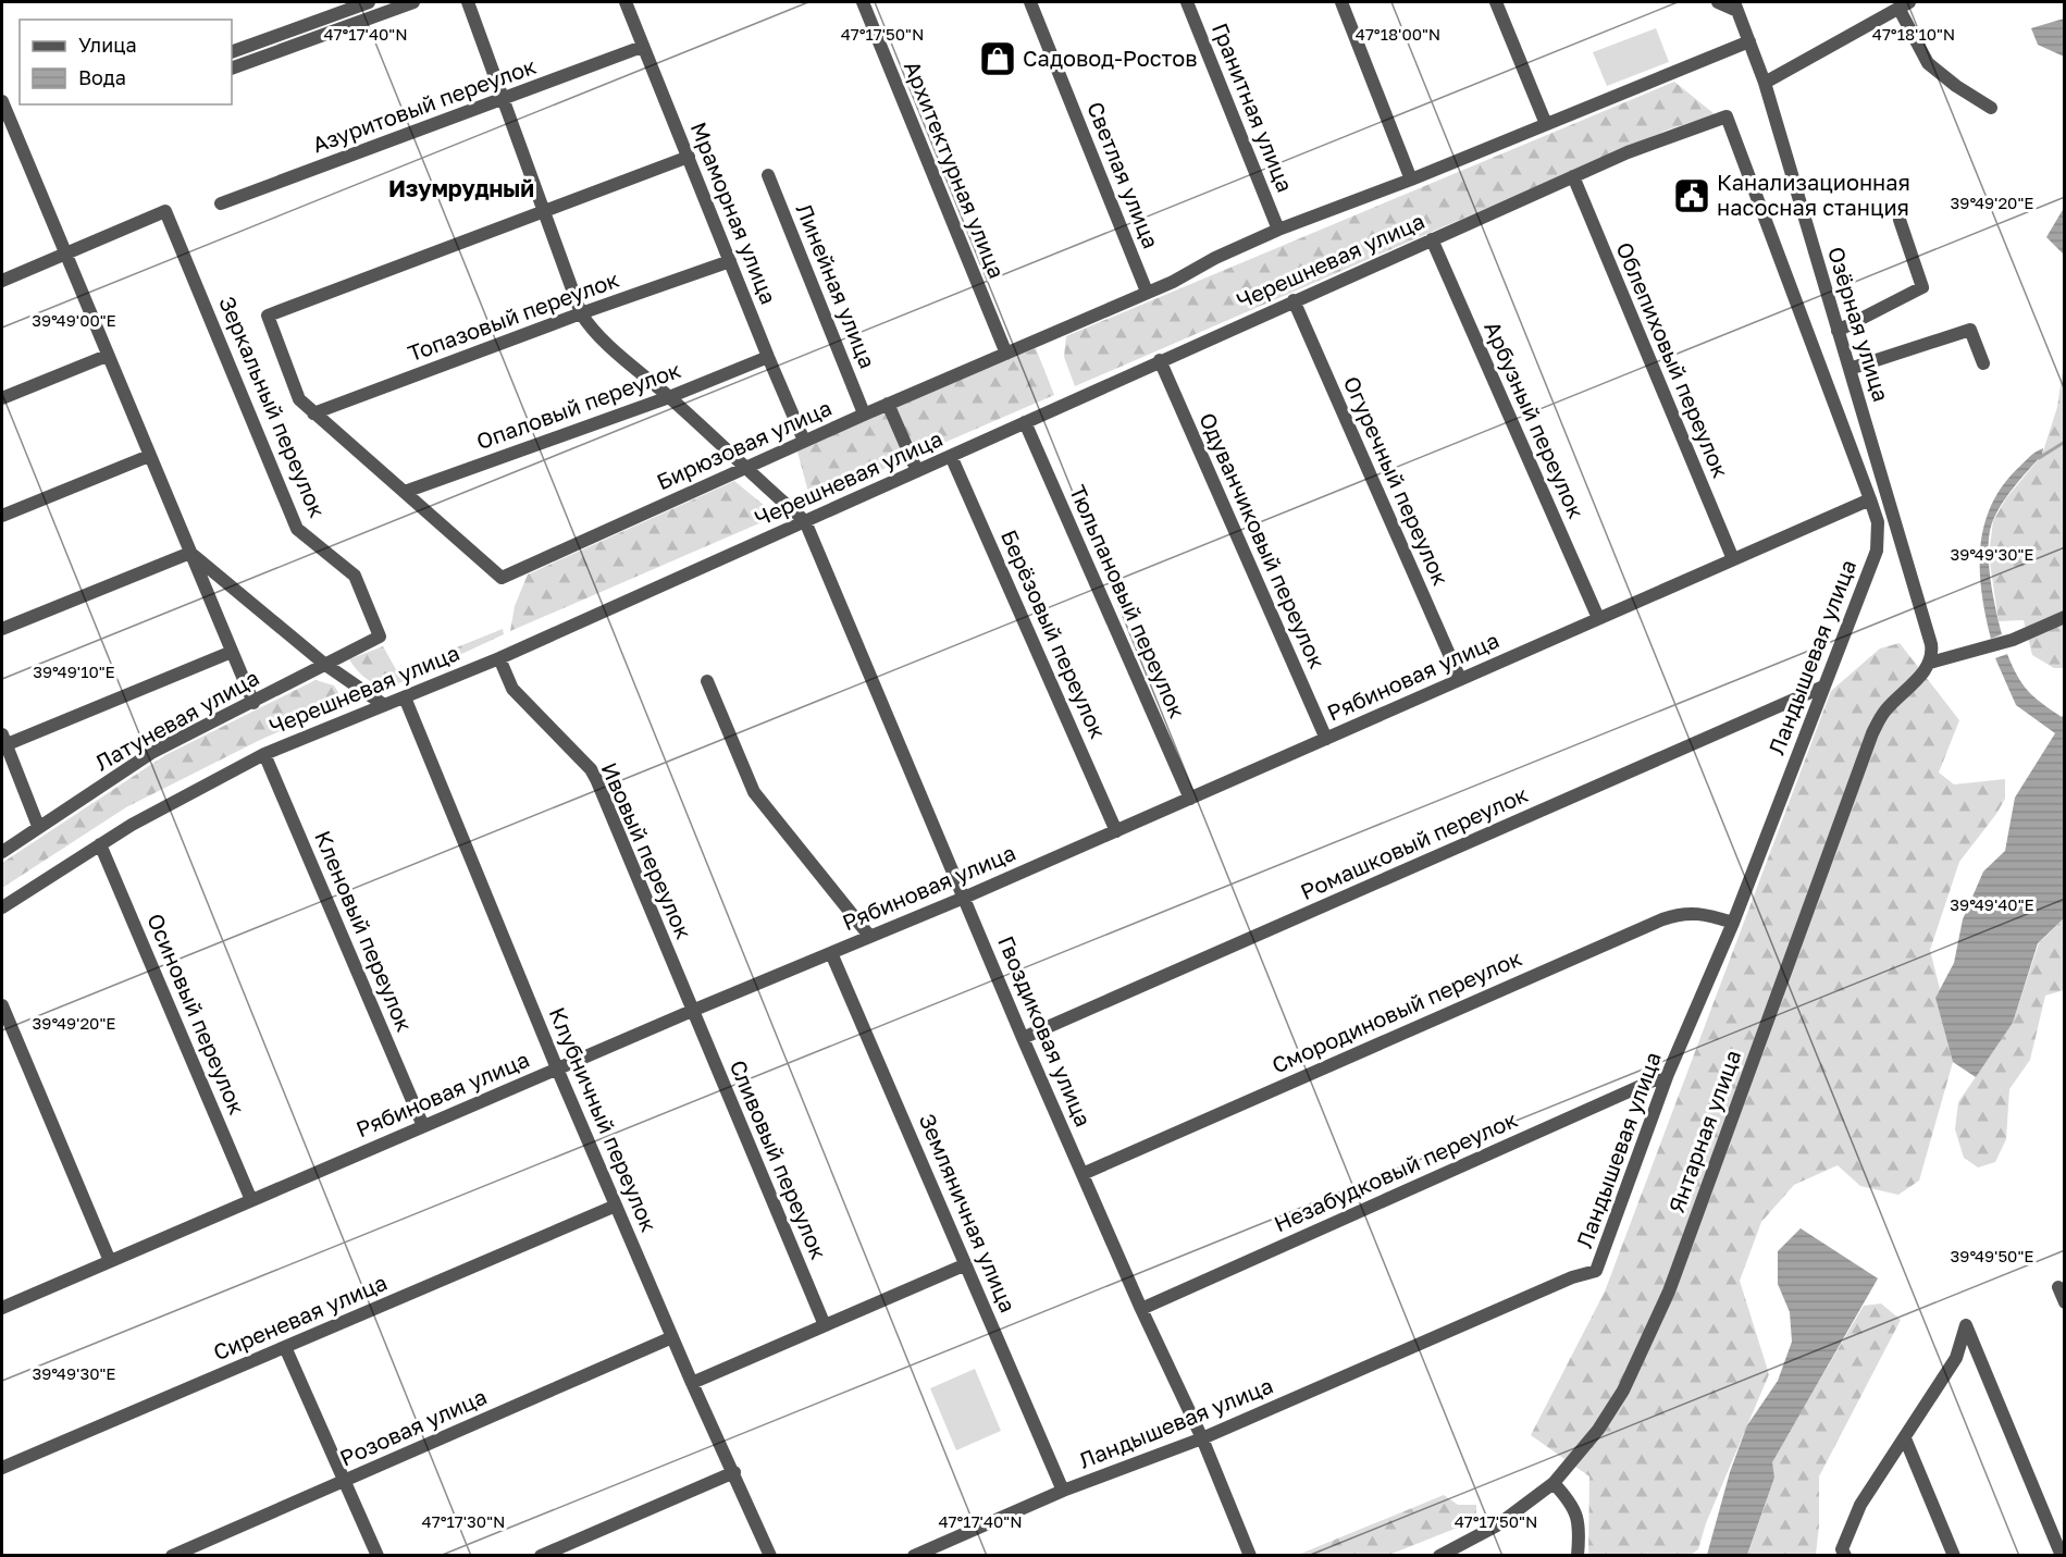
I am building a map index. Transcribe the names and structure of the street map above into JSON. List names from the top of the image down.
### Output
{
  "streets": {
    "street": [
      "Азуритовый переулок",
      "Гранитная улица",
      "Архитектурная улица",
      "Светлая улица",
      "Мраморная улица",
      "Черешневая улица",
      "Линейная улица",
      "Топазовый переулок",
      "Озёрная улица",
      "Облепиховый переулок",
      "Опаловый переулок",
      "Зеркальный переулок",
      "Арбузный переулок",
      "Бирюзовая улица",
      "Огуречный переулок",
      "Одуванчиковый переулок",
      "Тюльпановый переулок",
      "Берёзовый переулок",
      "Ландышевая улица",
      "Рябиновая улица",
      "Латуневая улица",
      "Ромашковый переулок",
      "Ивовый переулок",
      "Кленовый переулок",
      "Смородиновый переулок",
      "Осиновый переулок",
      "Гвоздиковая улица",
      "Клубничный переулок",
      "Янтарная улица",
      "Сливовый переулок",
      "Незабудковый переулок",
      "Земляничная улица",
      "Сиреневая улица",
      "Розовая улица"
    ]
  },
  "crossings": [
    ["Азуритовый переулок", "Мраморная улица"],
    ["Гранитная улица", "Бирюзовая улица"],
    ["Архитектурная улица", "Бирюзовая улица"],
    ["Светлая улица", "Бирюзовая улица"],
    ["Мраморная улица", "Топазовый переулок"],
    ["Мраморная улица", "Опаловый переулок"],
    ["Мраморная улица", "Бирюзовая улица"],
    ["Черешневая улица", "Облепиховый переулок"],
    ["Черешневая улица", "Арбузный переулок"],
    ["Черешневая улица", "Огуречный переулок"],
    ["Черешневая улица", "Одуванчиковый переулок"],
    ["Черешневая улица", "Тюльпановый переулок"],
    ["Черешневая улица", "Берёзовый переулок"],
    ["Черешневая улица", "Ландышевая улица"],
    ["Черешневая улица", "Ивовый переулок"],
    ["Черешневая улица", "Кленовый переулок"],
    ["Черешневая улица", "Осиновый переулок"],
    ["Черешневая улица", "Гвоздиковая улица"],
    ["Черешневая улица", "Клубничный переулок"],
    ["Линейная улица", "Бирюзовая улица"],
    ["Озёрная улица", "Бирюзовая улица"],
    ["Озёрная улица", "Янтарная улица"],
    ["Облепиховый переулок", "Рябиновая улица"],
    ["Опаловый переулок", "Бирюзовая улица"],
    ["Зеркальный переулок", "Латуневая улица"],
    ["Арбузный переулок", "Рябиновая улица"],
    ["Огуречный переулок", "Рябиновая улица"],
    ["Одуванчиковый переулок", "Рябиновая улица"],
    ["Тюльпановый переулок", "Рябиновая улица"],
    ["Берёзовый переулок", "Рябиновая улица"],
    ["Ландышевая улица", "Рябиновая улица"],
    ["Ландышевая улица", "Ромашковый переулок"],
    ["Ландышевая улица", "Смородиновый переулок"],
    ["Ландышевая улица", "Гвоздиковая улица"],
    ["Ландышевая улица", "Незабудковый переулок"],
    ["Ландышевая улица", "Земляничная улица"],
    ["Рябиновая улица", "Ивовый переулок"],
    ["Рябиновая улица", "Кленовый переулок"],
    ["Рябиновая улица", "Осиновый переулок"],
    ["Рябиновая улица", "Гвоздиковая улица"],
    ["Рябиновая улица", "Клубничный переулок"],
    ["Рябиновая улица", "Сливовый переулок"],
    ["Рябиновая улица", "Земляничная улица"],
    ["Ромашковый переулок", "Гвоздиковая улица"],
    ["Ивовый переулок", "Сливовый переулок"],
    ["Смородиновый переулок", "Гвоздиковая улица"],
    ["Гвоздиковая улица", "Незабудковый переулок"],
    ["Клубничный переулок", "Сиреневая улица"],
    ["Клубничный переулок", "Розовая улица"]
  ],
  "districts": ["Изумрудный"],
  "places": {
    "shop": ["Садовод-Ростов"],
    "public building": ["Канализационная насосная станция"]
  },
  "legend": ["Улица", "Вода"],
  "coordinates": [
    "47°17'40\"N",
    "47°17'50\"N",
    "47°18'00\"N",
    "47°18'10\"N",
    "39°49'20\"E",
    "39°49'00\"E",
    "39°49'30\"E",
    "39°49'10\"E",
    "39°49'40\"E",
    "39°49'50\"E",
    "47°17'30\"N"
  ]
}
